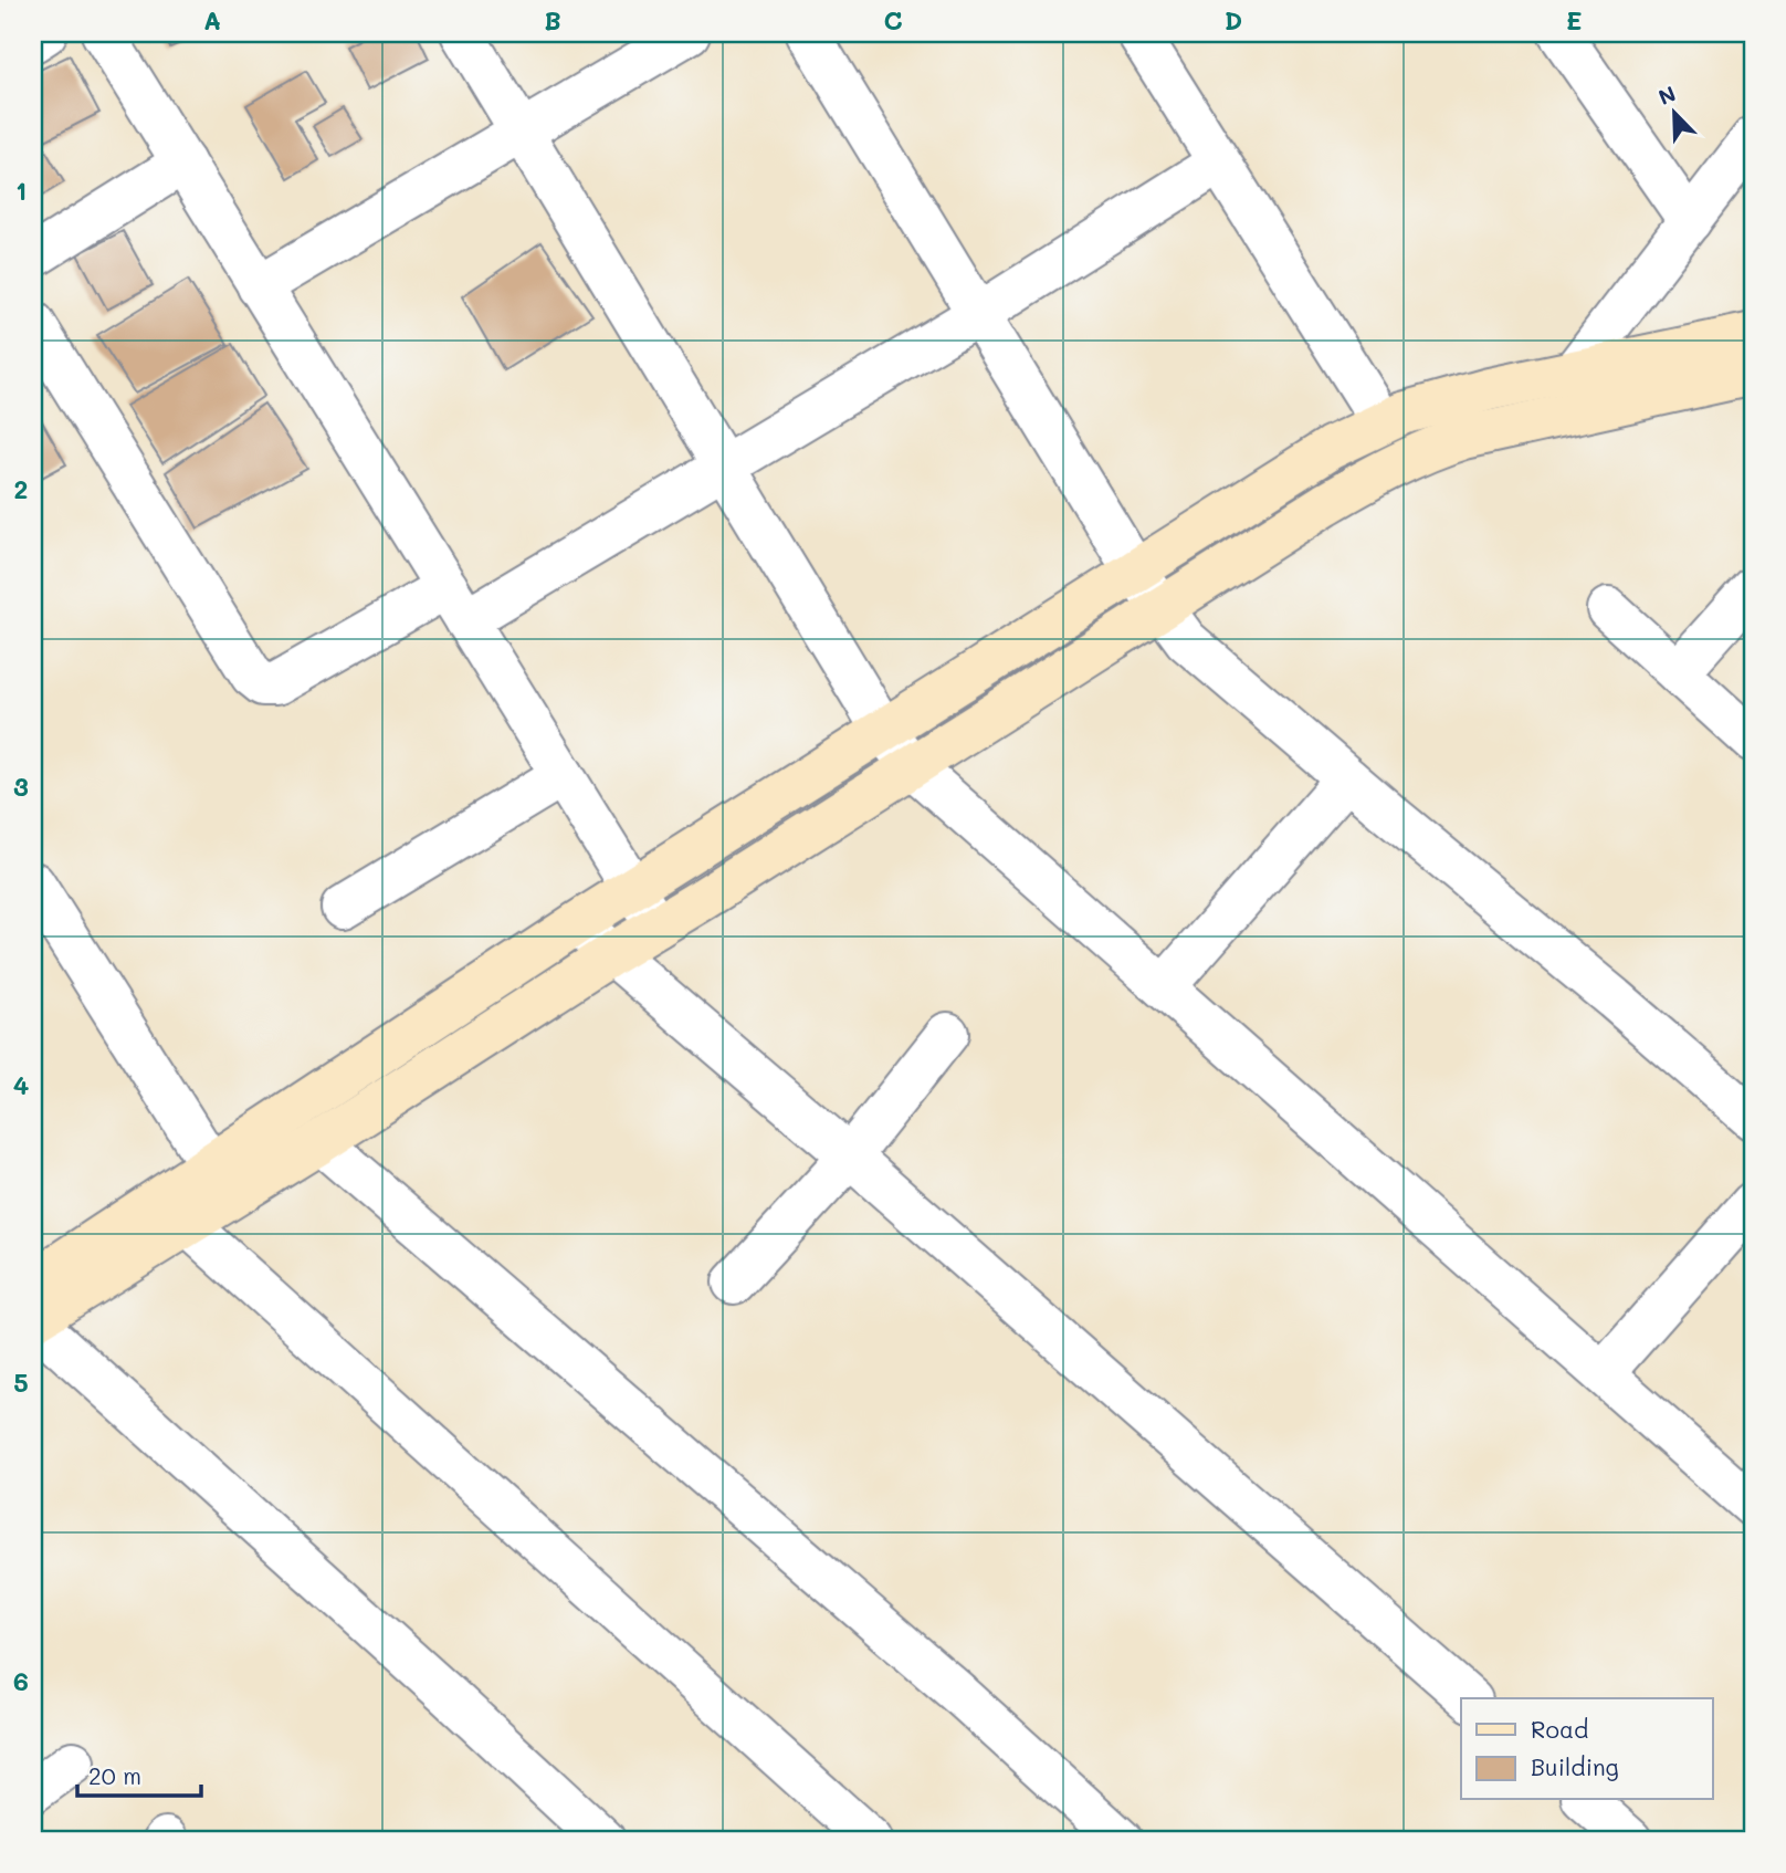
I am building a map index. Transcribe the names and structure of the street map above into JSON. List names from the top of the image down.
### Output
{
  "legend": ["Road", "Building"],
  "scale_bar": "20 m",
  "north": "top left",
  "grid": {
    "columns": [
      "A",
      "B",
      "C",
      "D",
      "E"
    ],
    "rows": [
      "1",
      "2",
      "3",
      "4",
      "5",
      "6"
    ]
  }
}
